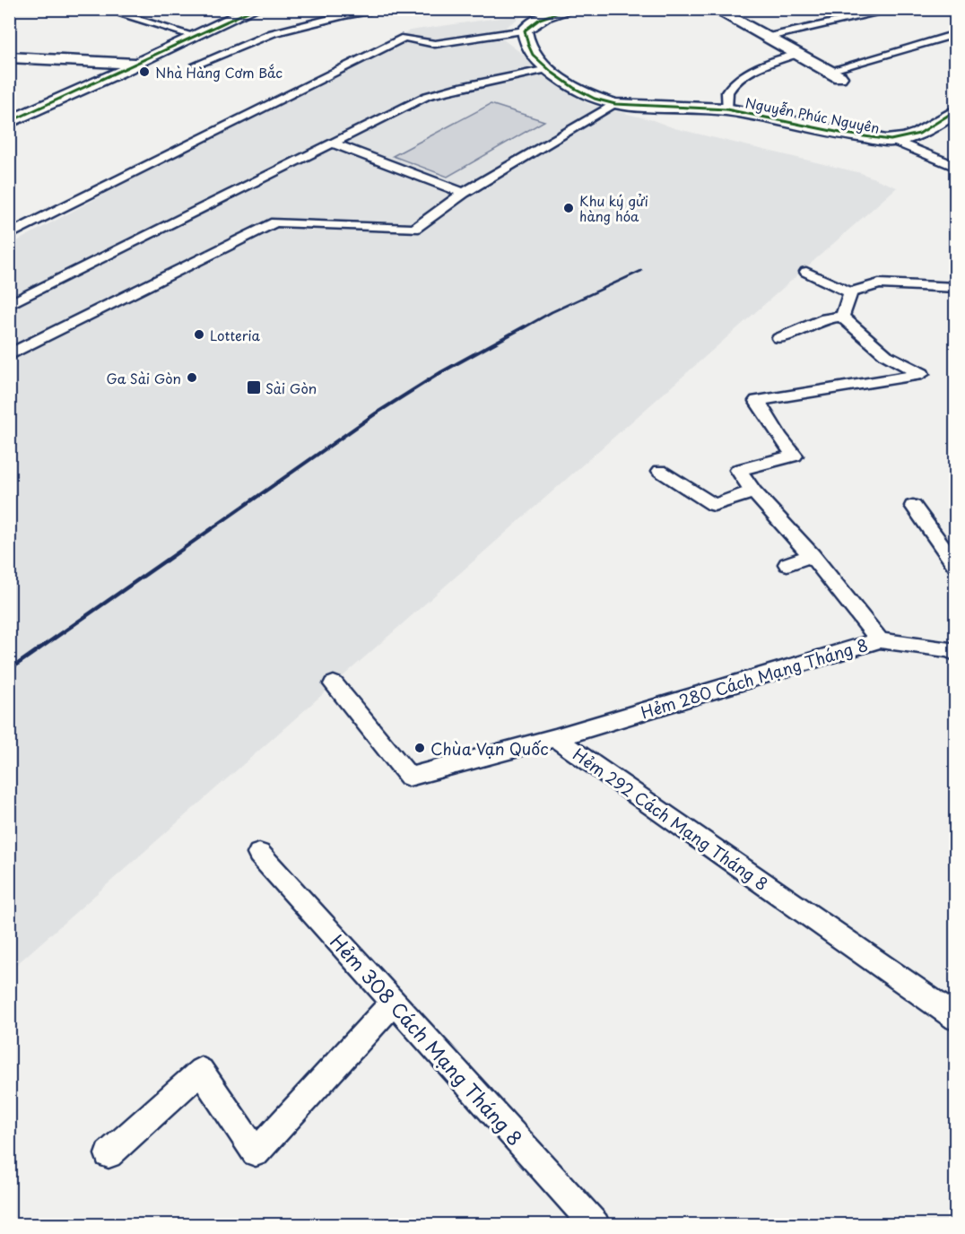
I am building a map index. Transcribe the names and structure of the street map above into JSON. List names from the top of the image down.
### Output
{
  "streets": {
    "street": ["Nguyễn Phúc Nguyên"],
    "lane": ["Hẻm 280 Cách Mạng Tháng 8", "Hẻm 292 Cách Mạng Tháng 8", "Hẻm 308 Cách Mạng Tháng 8"]
  },
  "crossings": [
    ["Hẻm 280 Cách Mạng Tháng 8", "Hẻm 292 Cách Mạng Tháng 8"]
  ],
  "places": {
    "other": [
      "Nhà Hàng Cơm Bắc",
      "Khu ký gửi hàng hóa",
      "Lotteria",
      "Ga Sài Gòn",
      "Chùa Vạn Quốc"
    ],
    "transit": ["Sài Gòn"]
  }
}
